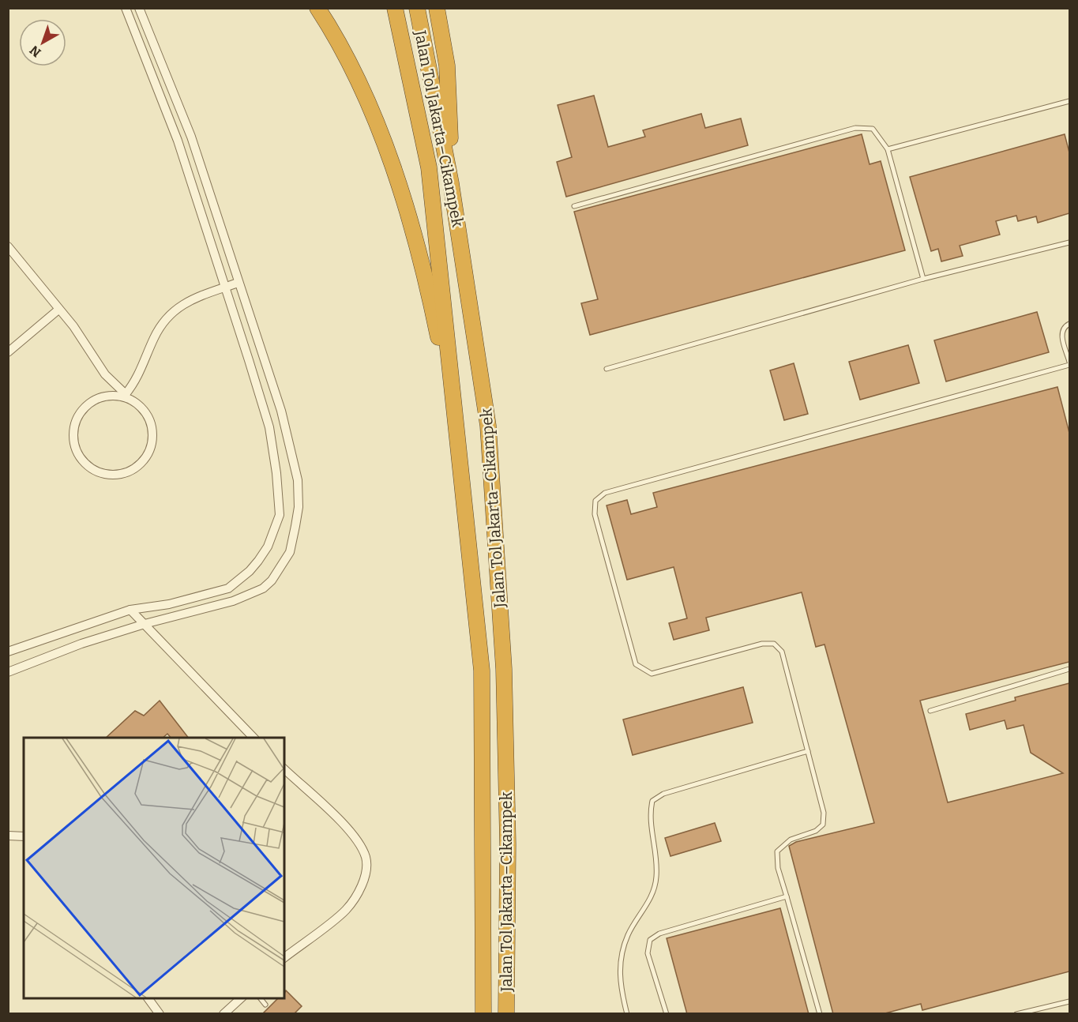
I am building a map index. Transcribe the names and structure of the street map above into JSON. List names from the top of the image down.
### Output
{
  "streets": {
    "highway": ["Jalan Tol Jakarta–Cikampek"]
  },
  "north": "bottom left"
}
